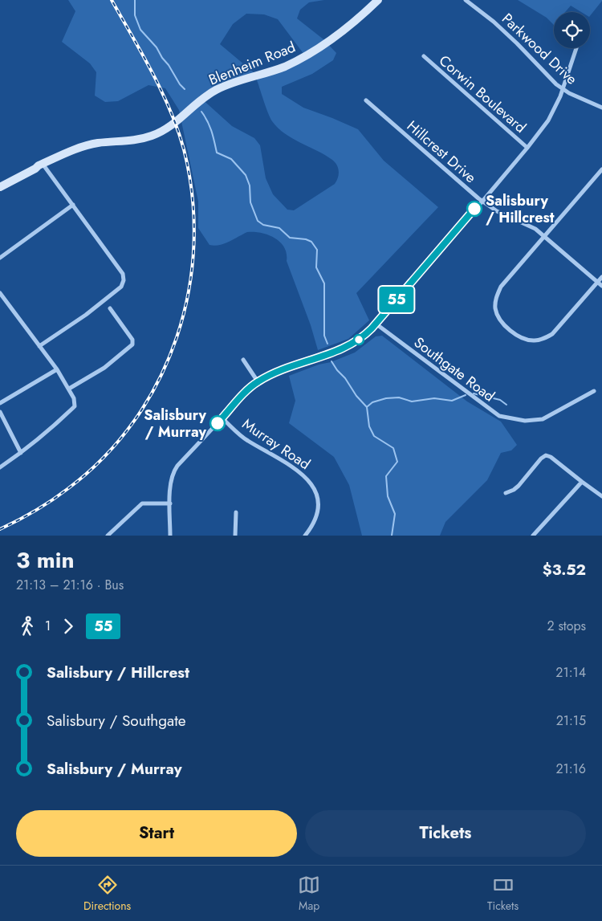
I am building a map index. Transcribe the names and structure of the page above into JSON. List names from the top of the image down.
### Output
{
  "streets": {
    "main road": ["Blenheim Road"],
    "street": [
      "Parkwood Drive",
      "Corwin Boulevard",
      "Hillcrest Drive",
      "Southgate Road",
      "Murray Road"
    ]
  },
  "places": ["Salisbury / Hillcrest", "Salisbury / Murray"],
  "lines": ["bus line 55"],
  "page": {
    "on_map": "55",
    "heading": ["3 min", "21:13 – 21:16 · Bus", "$3.52"],
    "legs": ["1", "55", "2 stops"],
    "list": [
      {
        "name": "Salisbury / Hillcrest",
        "value": "21:14"
      },
      {
        "name": "Salisbury / Southgate",
        "value": "21:15"
      },
      {
        "name": "Salisbury / Murray",
        "value": "21:16"
      }
    ],
    "buttons": ["Start", "Tickets"],
    "tabs": ["Directions", "Map", "Tickets"]
  }
}
